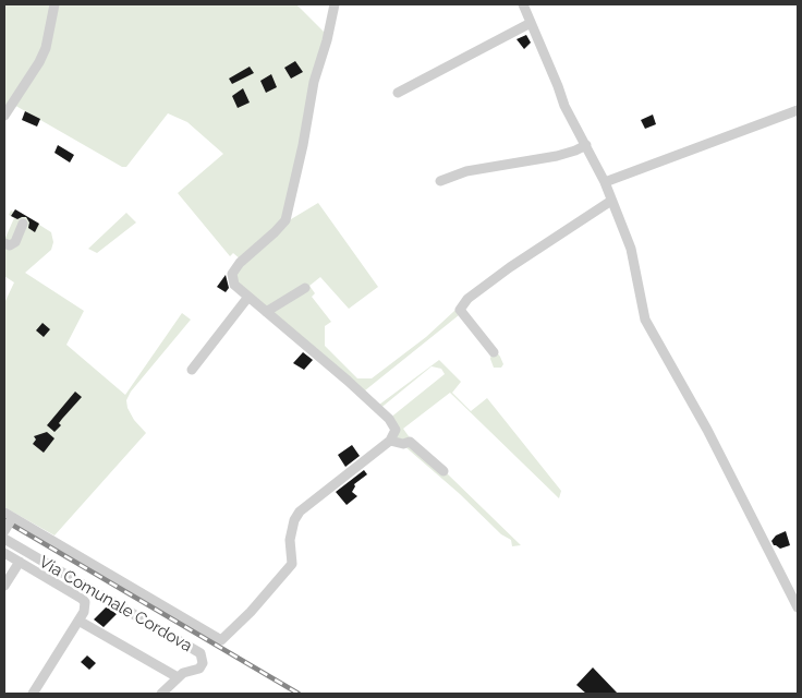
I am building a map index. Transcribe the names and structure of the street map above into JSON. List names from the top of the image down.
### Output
{
  "streets": {
    "street": ["Via Comunale Cordova"]
  }
}
